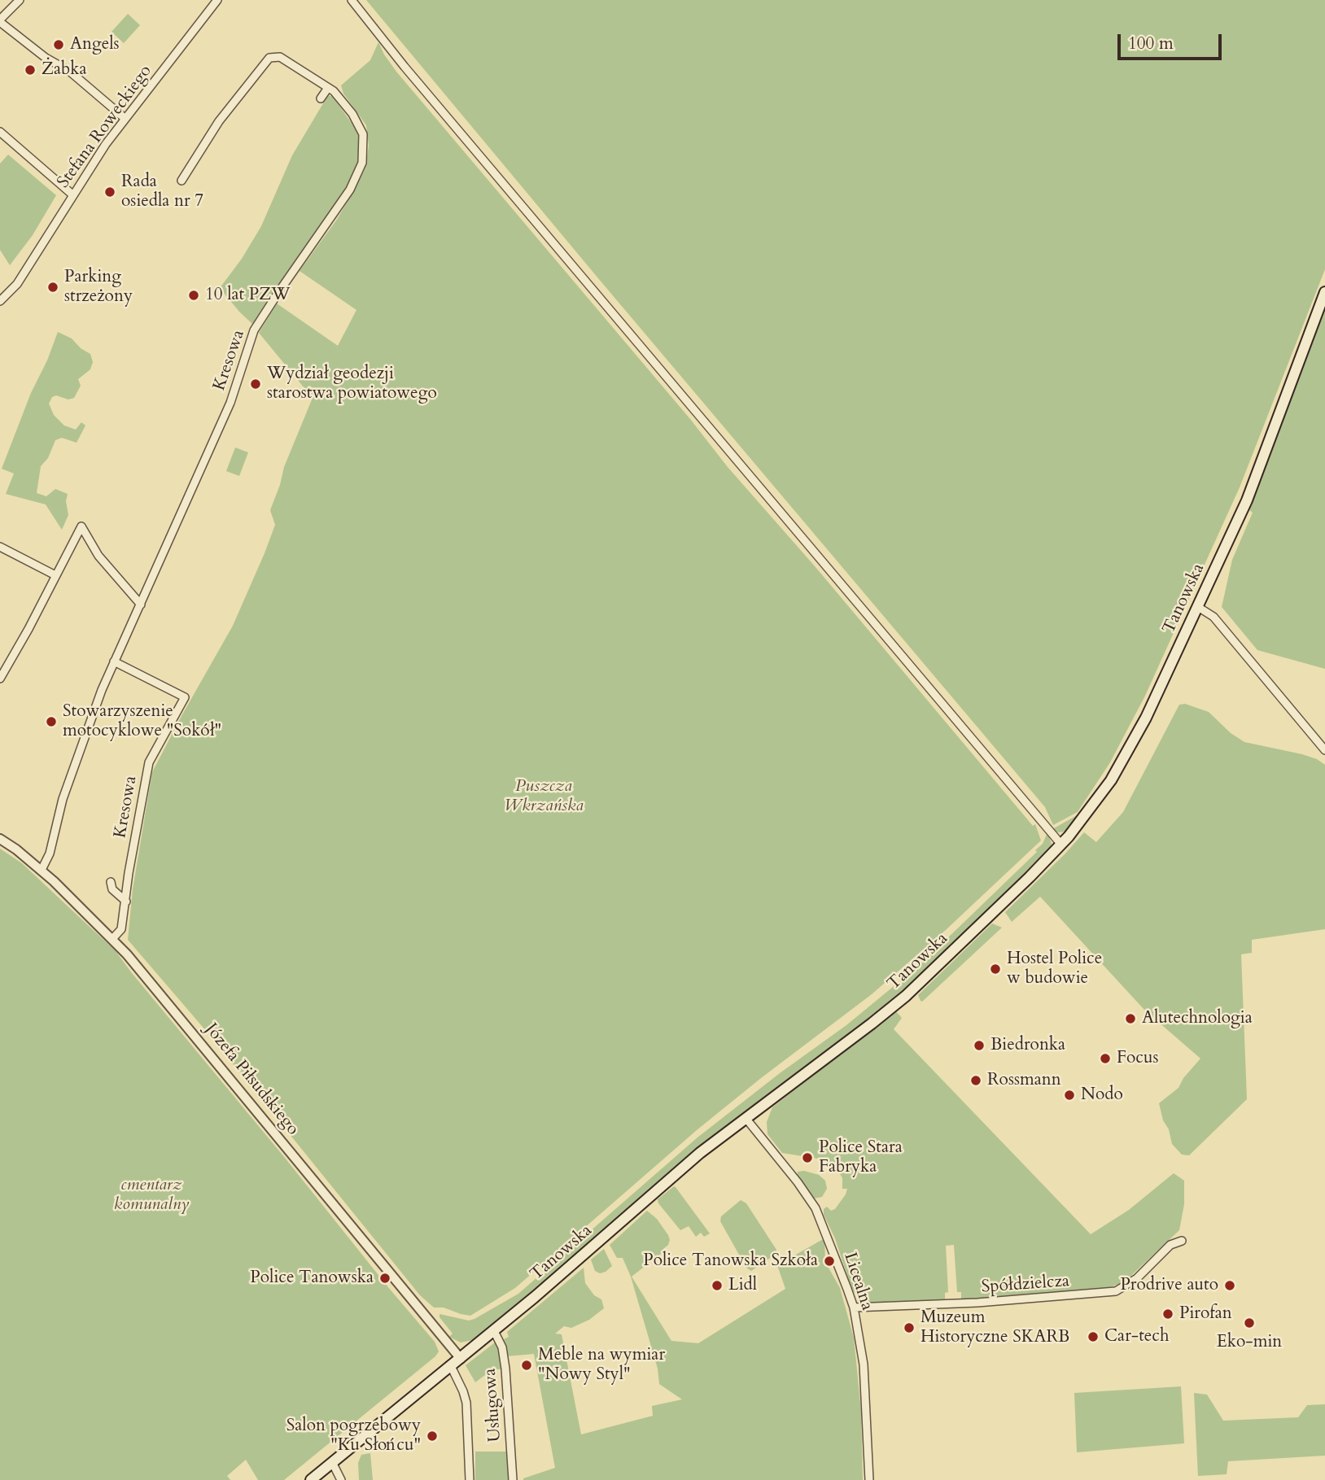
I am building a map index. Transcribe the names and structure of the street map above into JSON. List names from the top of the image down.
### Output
{
  "streets": {
    "main road": ["Tanowska"],
    "street": [
      "Stefana Roweckiego",
      "Kresowa",
      "Józefa Piłsudskiego",
      "Licealna",
      "Spółdzielcza",
      "Usługowa"
    ]
  },
  "crossings": [
    ["Kresowa", "Józefa Piłsudskiego"],
    ["Tanowska", "Józefa Piłsudskiego"],
    ["Tanowska", "Licealna"],
    ["Tanowska", "Usługowa"],
    ["Licealna", "Spółdzielcza"]
  ],
  "parks": ["Puszcza Wkrzańska", "cmentarz komunalny"],
  "places": [
    "Angels",
    "Żabka",
    "Rada osiedla nr 7",
    "Parking strzeżony",
    "10 lat PZW",
    "Wydział geodezji starostwa powiatowego",
    "Stowarzyszenie motocyklowe \"Sokół\"",
    "Hostel Police w budowie",
    "Alutechnologia",
    "Biedronka",
    "Focus",
    "Rossmann",
    "Nodo",
    "Police Stara Fabryka",
    "Police Tanowska Szkoła",
    "Police Tanowska",
    "Lidl",
    "Prodrive auto",
    "Pirofan",
    "Eko-min",
    "Muzeum Historyczne SKARB",
    "Car-tech",
    "Meble na wymiar \"Nowy Styl\"",
    "Salon pogrzebowy \"Ku Słońcu\""
  ],
  "scale_bar": "100 m"
}
